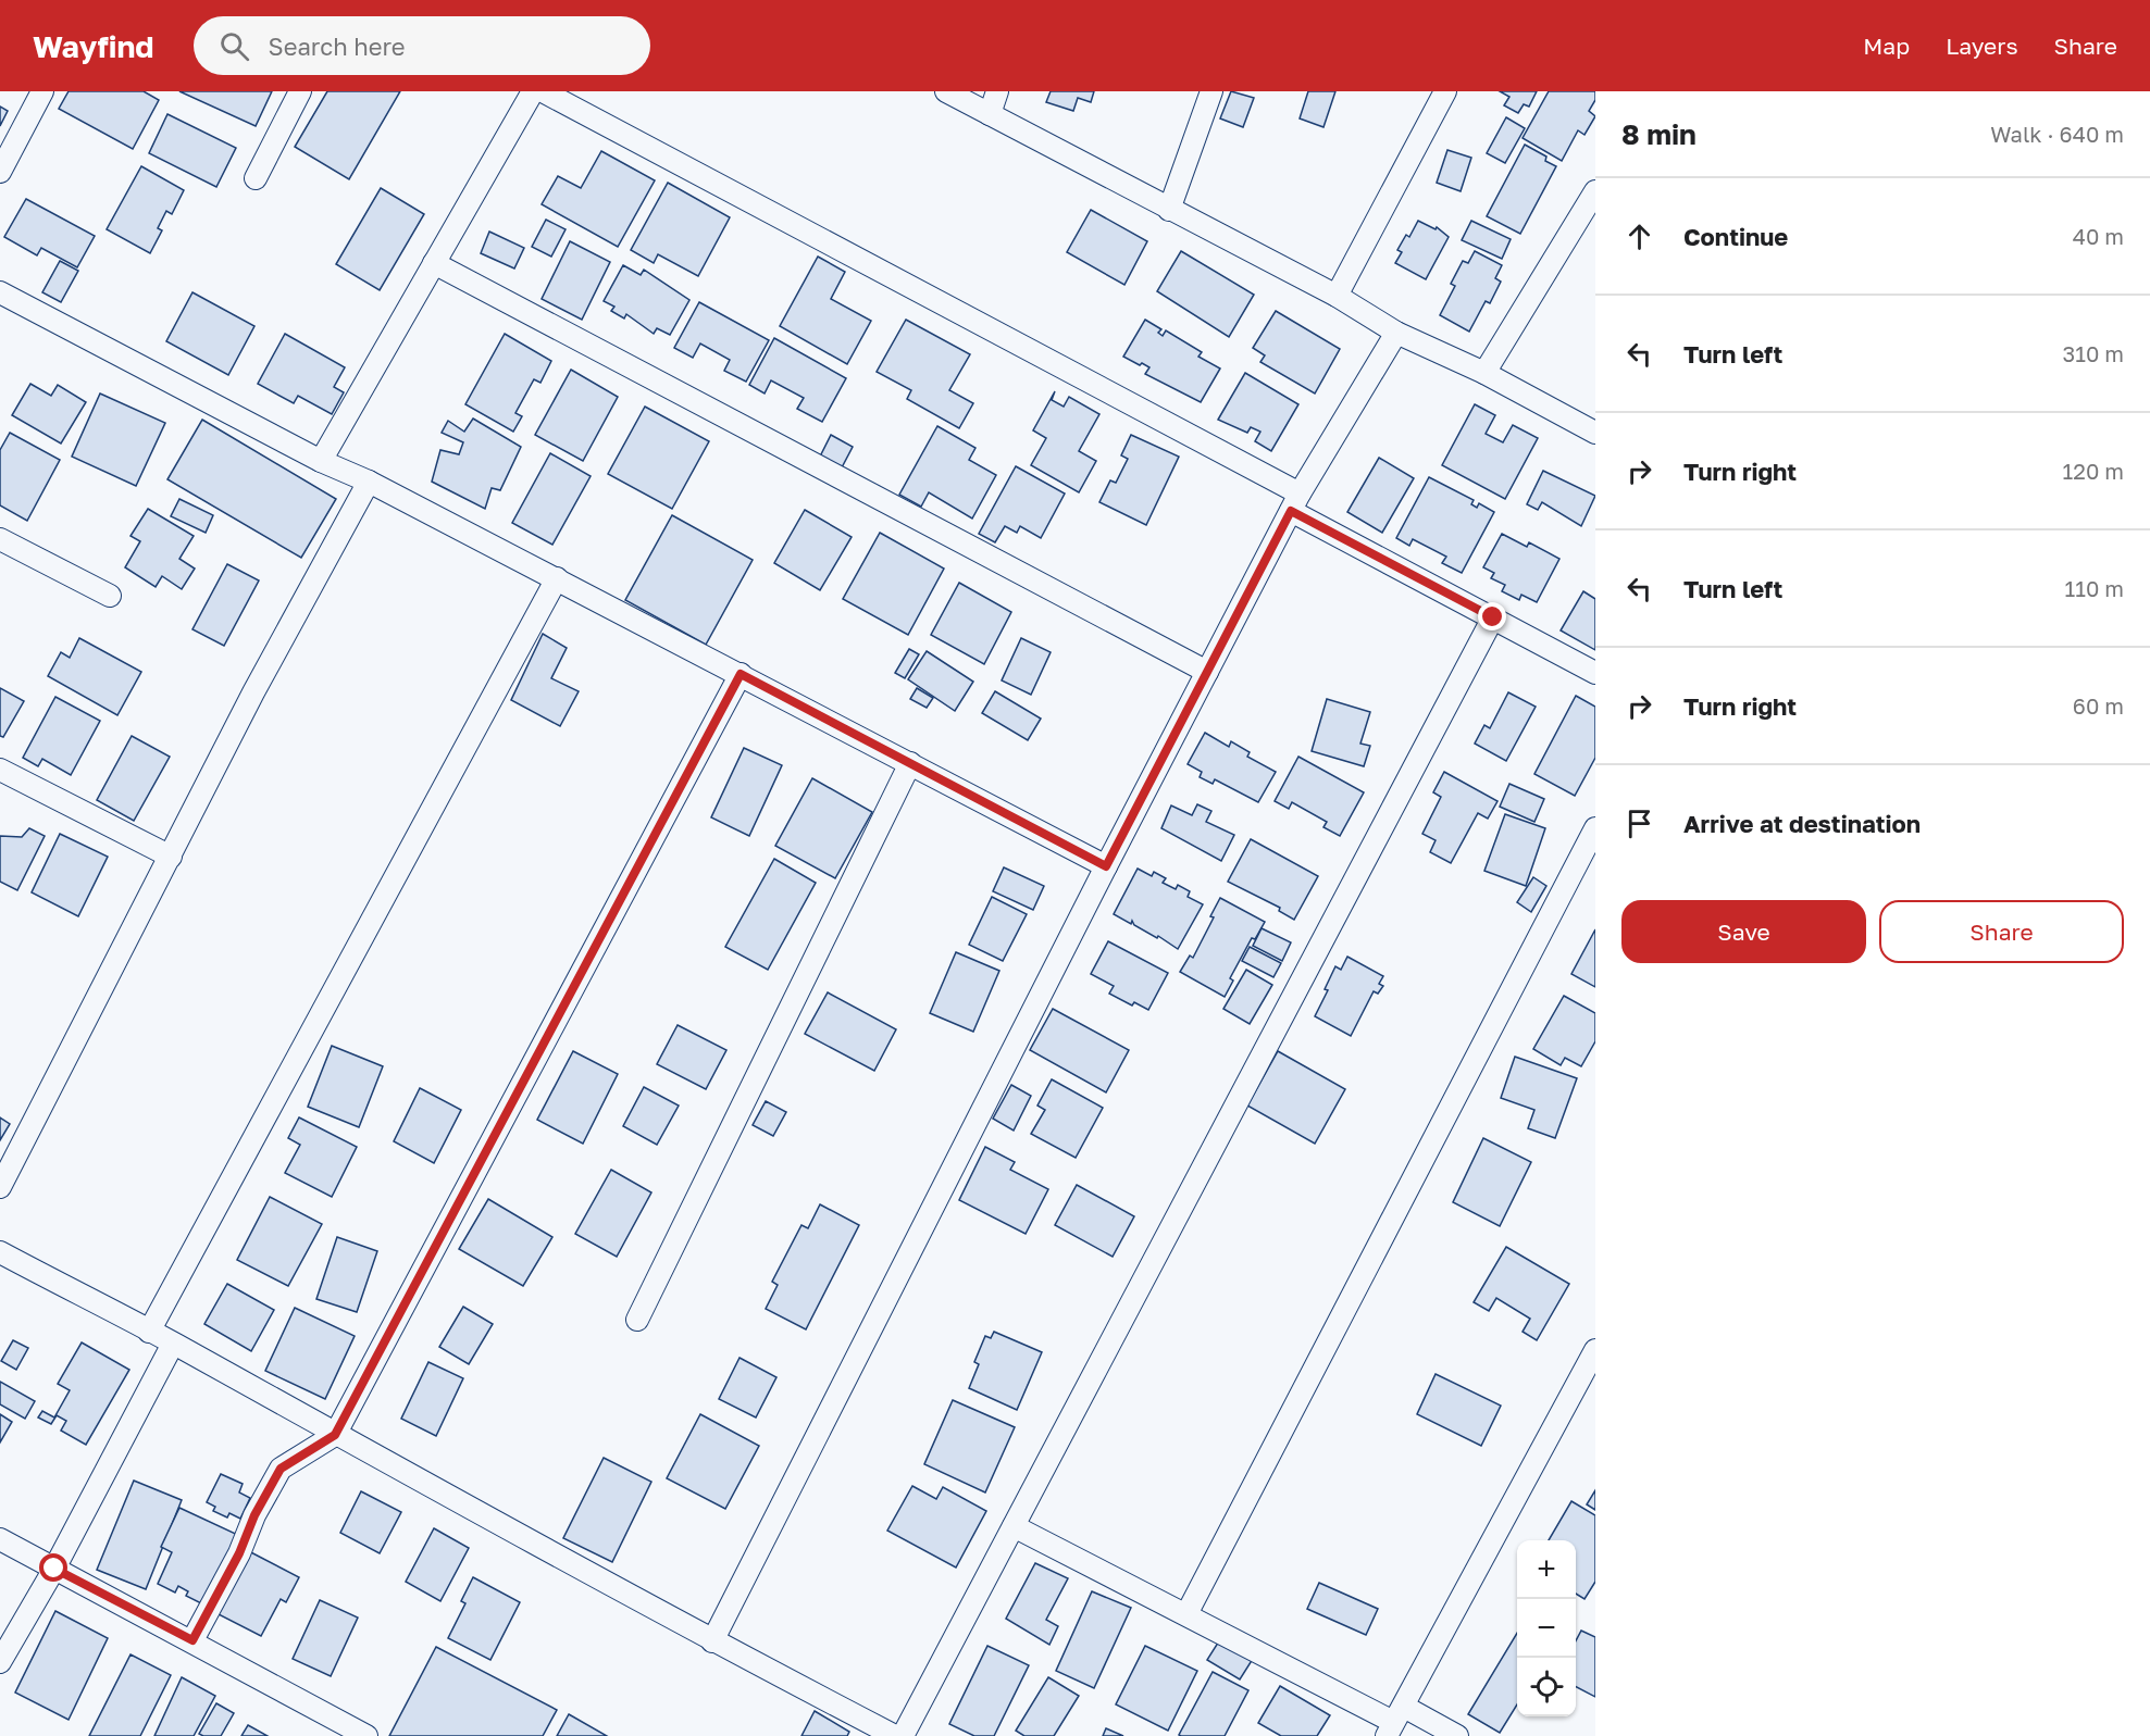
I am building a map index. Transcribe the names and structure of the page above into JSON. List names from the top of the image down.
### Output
{
  "page": {
    "header": "Wayfind",
    "search": "Search here",
    "nav": ["Map", "Layers", "Share"],
    "heading": ["8 min", "Walk · 640 m"],
    "list": [
      ["Continue", "40 m"],
      ["Turn left", "310 m"],
      ["Turn right", "120 m"],
      ["Turn left", "110 m"],
      ["Turn right", "60 m"],
      "Arrive at destination"
    ],
    "buttons": ["Save", "Share"],
    "map_buttons": ["+", "−"]
  }
}
